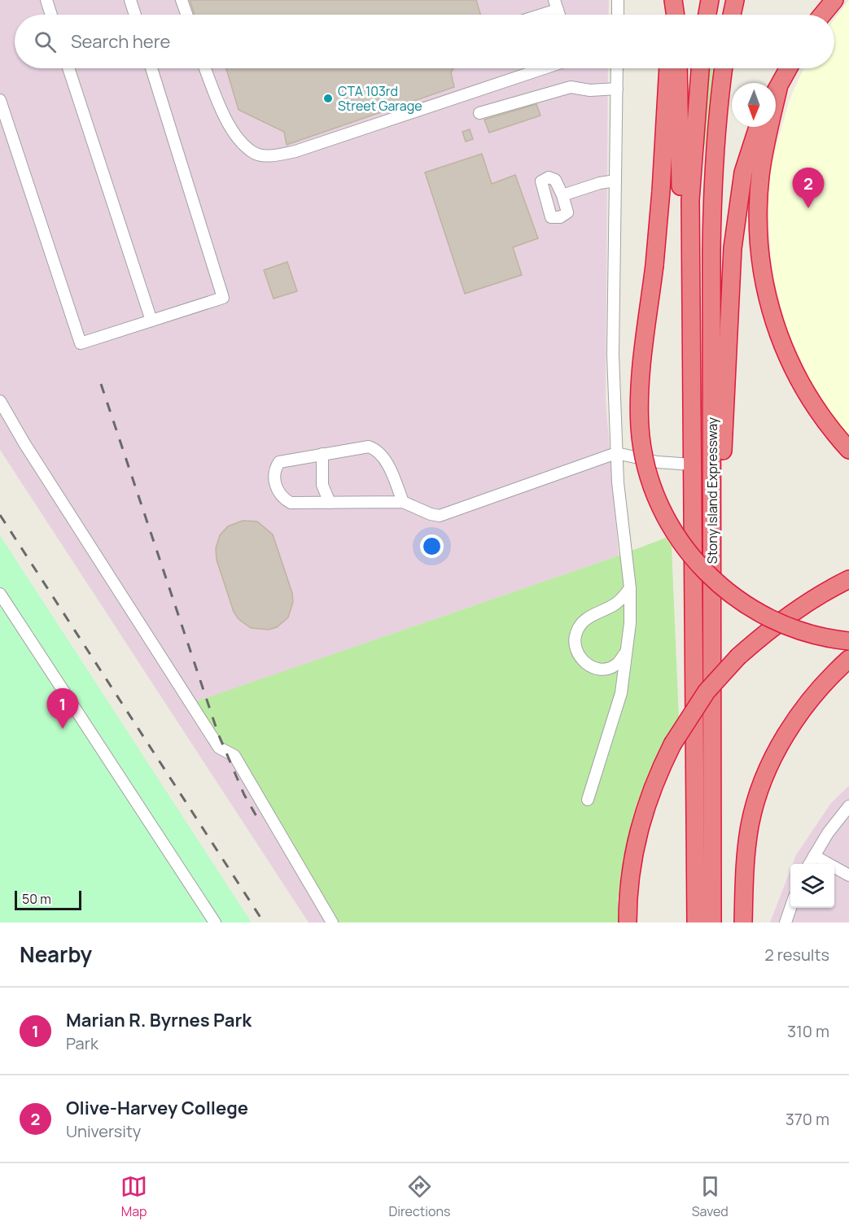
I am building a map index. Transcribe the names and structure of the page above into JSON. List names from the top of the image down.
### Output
{
  "streets": {
    "highway": ["Stony Island Expressway"]
  },
  "places": ["CTA 103rd Street Garage"],
  "scale_bar": "50 m",
  "north": "bottom",
  "page": {
    "search": "Search here",
    "pins": ["2", "1"],
    "scale": "50 m",
    "heading": ["Nearby", "2 results"],
    "list": [
      {
        "mark": "1",
        "name": "Marian R. Byrnes Park",
        "note": "Park",
        "value": "310 m"
      },
      {
        "mark": "2",
        "name": "Olive-Harvey College",
        "note": "University",
        "value": "370 m"
      }
    ],
    "nav": ["Map", "Directions", "Saved"]
  }
}
